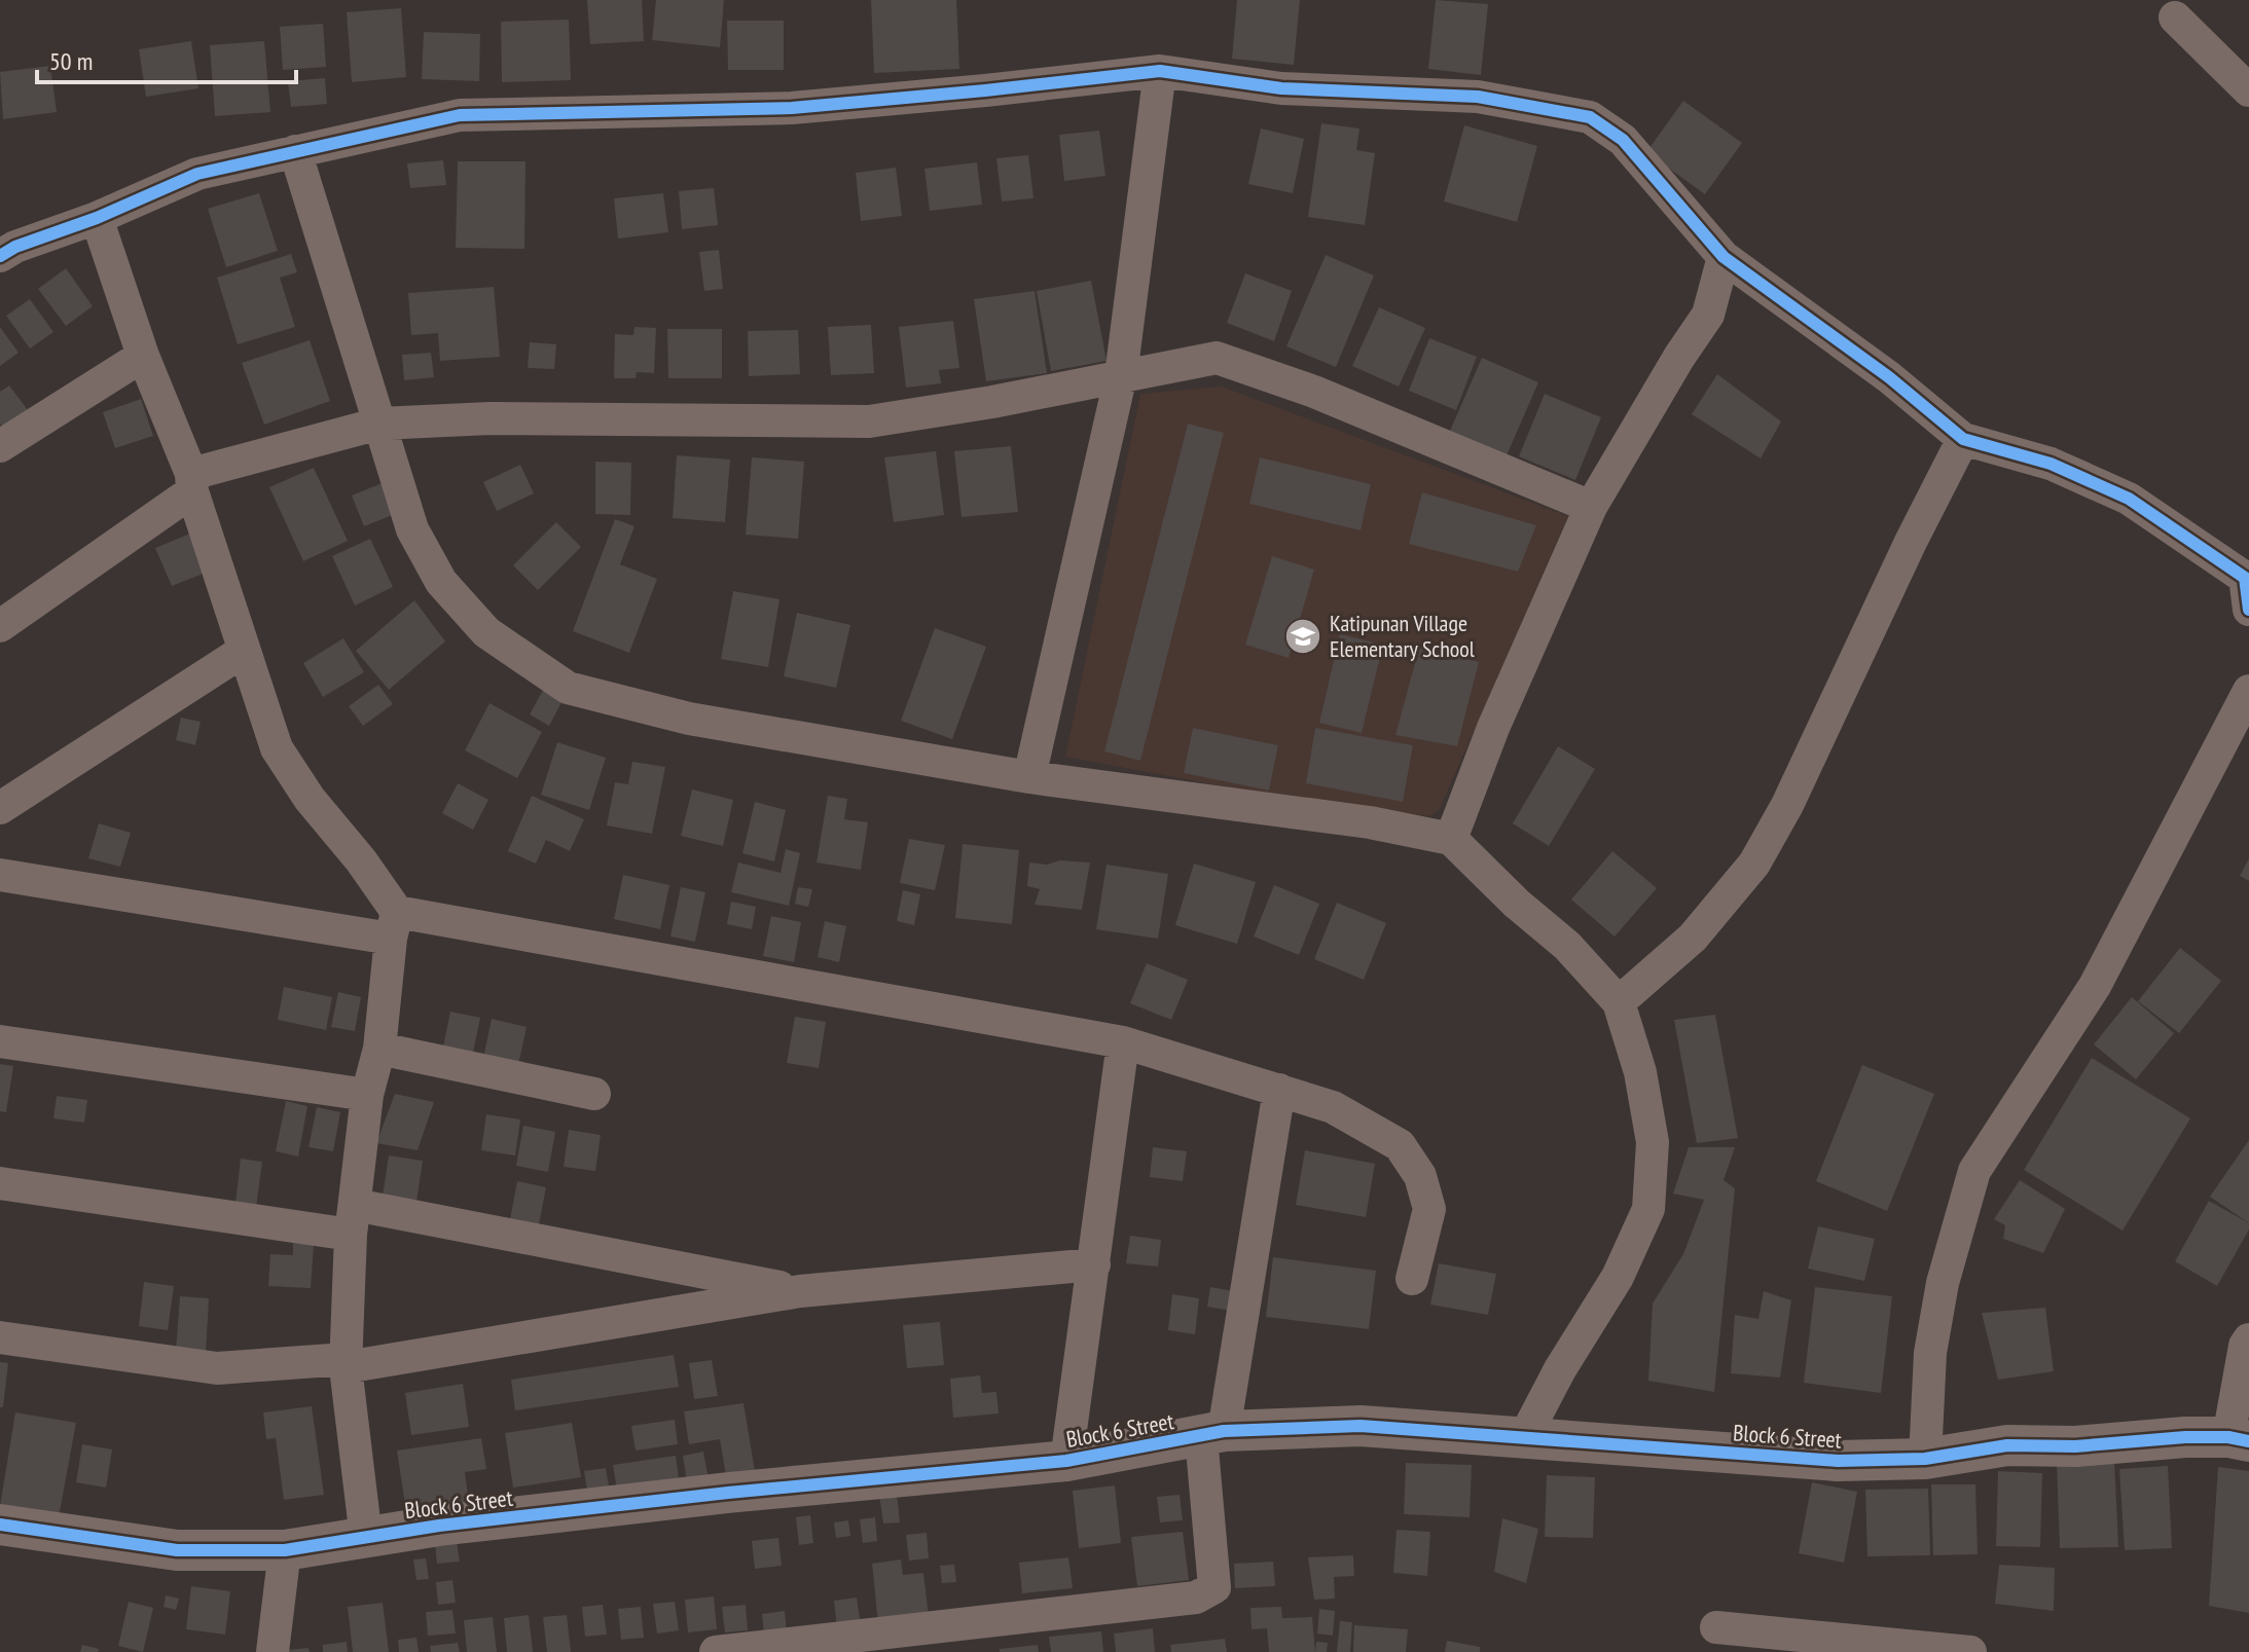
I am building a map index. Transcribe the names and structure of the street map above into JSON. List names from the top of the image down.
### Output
{
  "streets": {
    "street": ["Block 6 Street"]
  },
  "places": {
    "school or university": ["Katipunan Village Elementary School"]
  },
  "scale_bar": "50 m"
}
